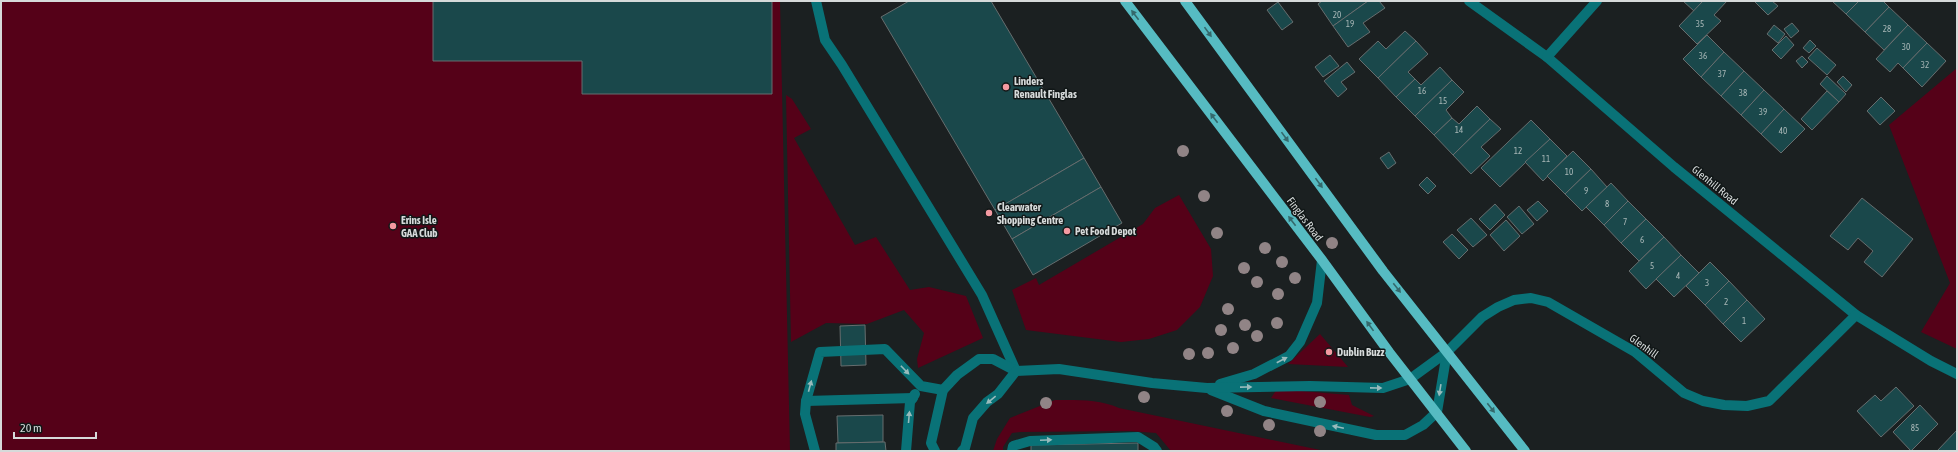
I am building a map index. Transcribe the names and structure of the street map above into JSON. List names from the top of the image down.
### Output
{
  "streets": {
    "main road": ["Finglas Road"],
    "street": ["Glenhill Road", "Glenhill"]
  },
  "crossings": [
    ["Glenhill Road", "Glenhill"],
    ["Finglas Road", "Glenhill"]
  ],
  "places": [
    "Linders Renault Finglas",
    "Clearwater Shopping Centre",
    "Erins Isle GAA Club",
    "Pet Food Depot",
    "Dublin Buzz"
  ],
  "house_numbers": [
    "20",
    "19",
    "35",
    "28",
    "30",
    "36",
    "32",
    "37",
    "16",
    "38",
    "15",
    "39",
    "14",
    "40",
    "12",
    "11",
    "10",
    "9",
    "8",
    "7",
    "6",
    "5",
    "4",
    "3",
    "2",
    "1",
    "85"
  ],
  "scale_bar": "20 m"
}
